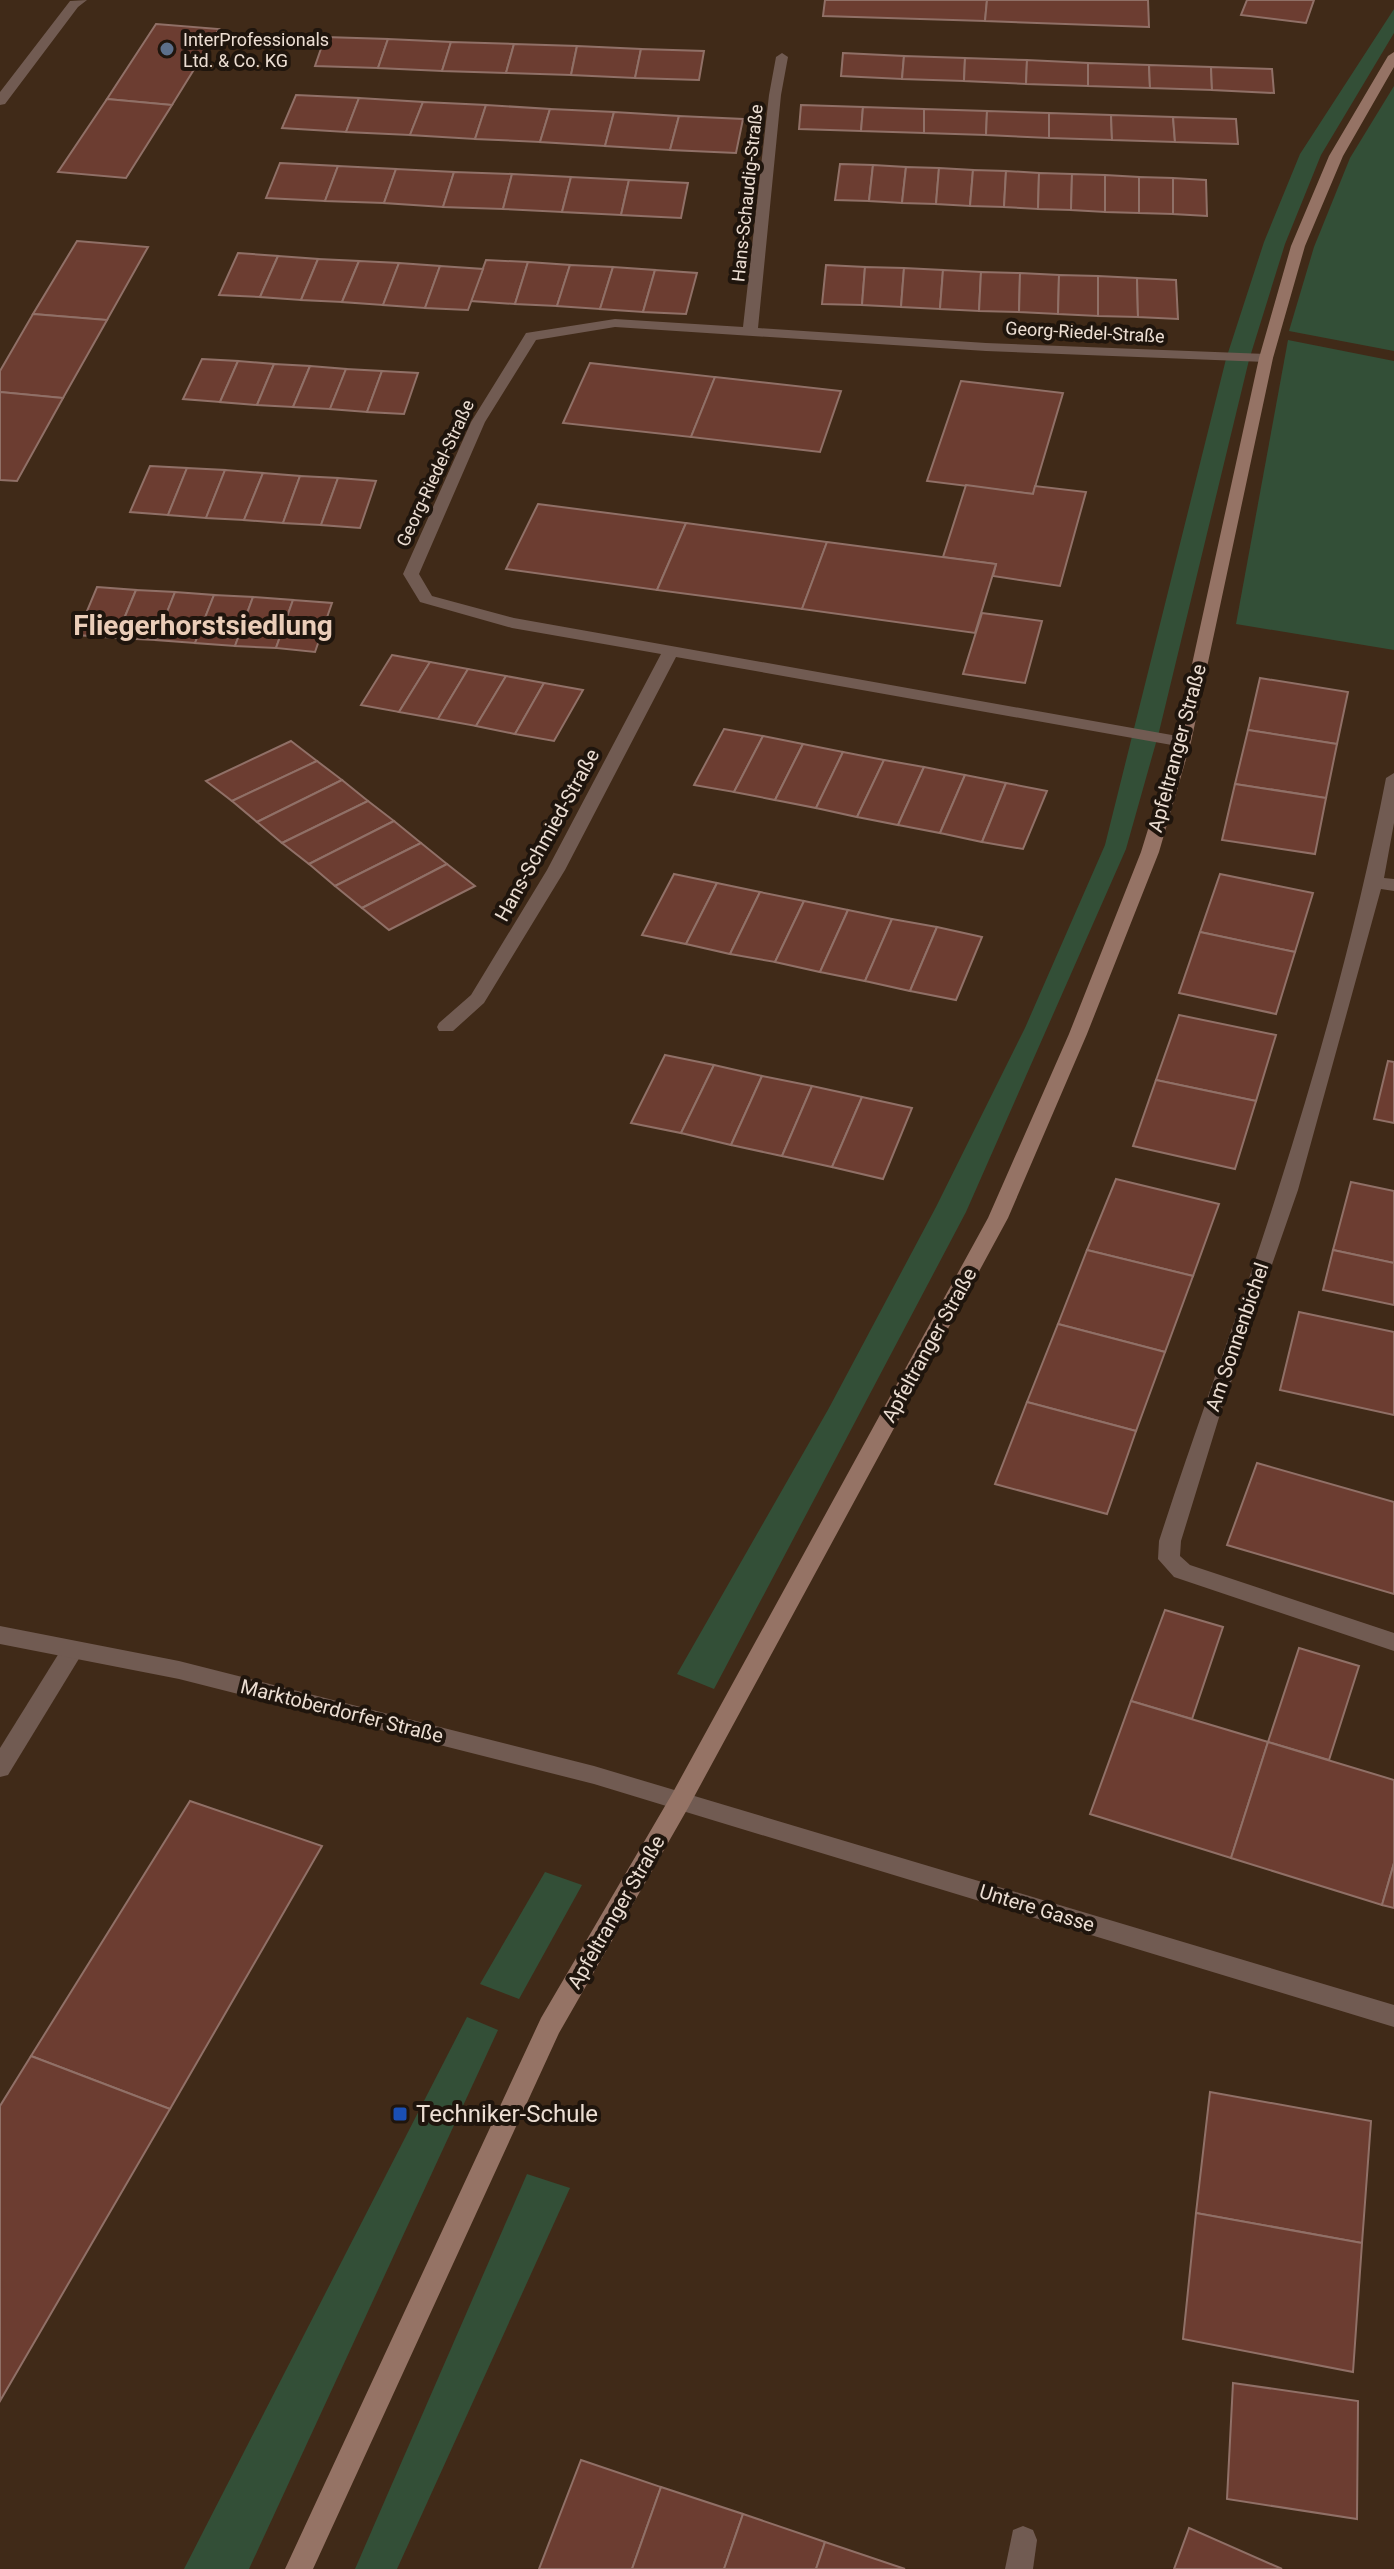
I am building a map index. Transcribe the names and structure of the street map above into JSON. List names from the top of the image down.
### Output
{
  "streets": {
    "street": [
      "Hans-Schaudig-Straße",
      "Georg-Riedel-Straße",
      "Apfeltranger Straße",
      "Hans-Schmied-Straße",
      "Am Sonnenbichel",
      "Marktoberdorfer Straße",
      "Untere Gasse"
    ]
  },
  "crossings": [
    ["Hans-Schaudig-Straße", "Georg-Riedel-Straße"],
    ["Georg-Riedel-Straße", "Apfeltranger Straße"],
    ["Georg-Riedel-Straße", "Hans-Schmied-Straße"],
    ["Apfeltranger Straße", "Marktoberdorfer Straße"],
    ["Apfeltranger Straße", "Untere Gasse"],
    ["Marktoberdorfer Straße", "Untere Gasse"]
  ],
  "districts": ["Fliegerhorstsiedlung"],
  "places": {
    "other": ["InterProfessionals Ltd. & Co. KG"],
    "transit": ["Techniker-Schule"]
  }
}
